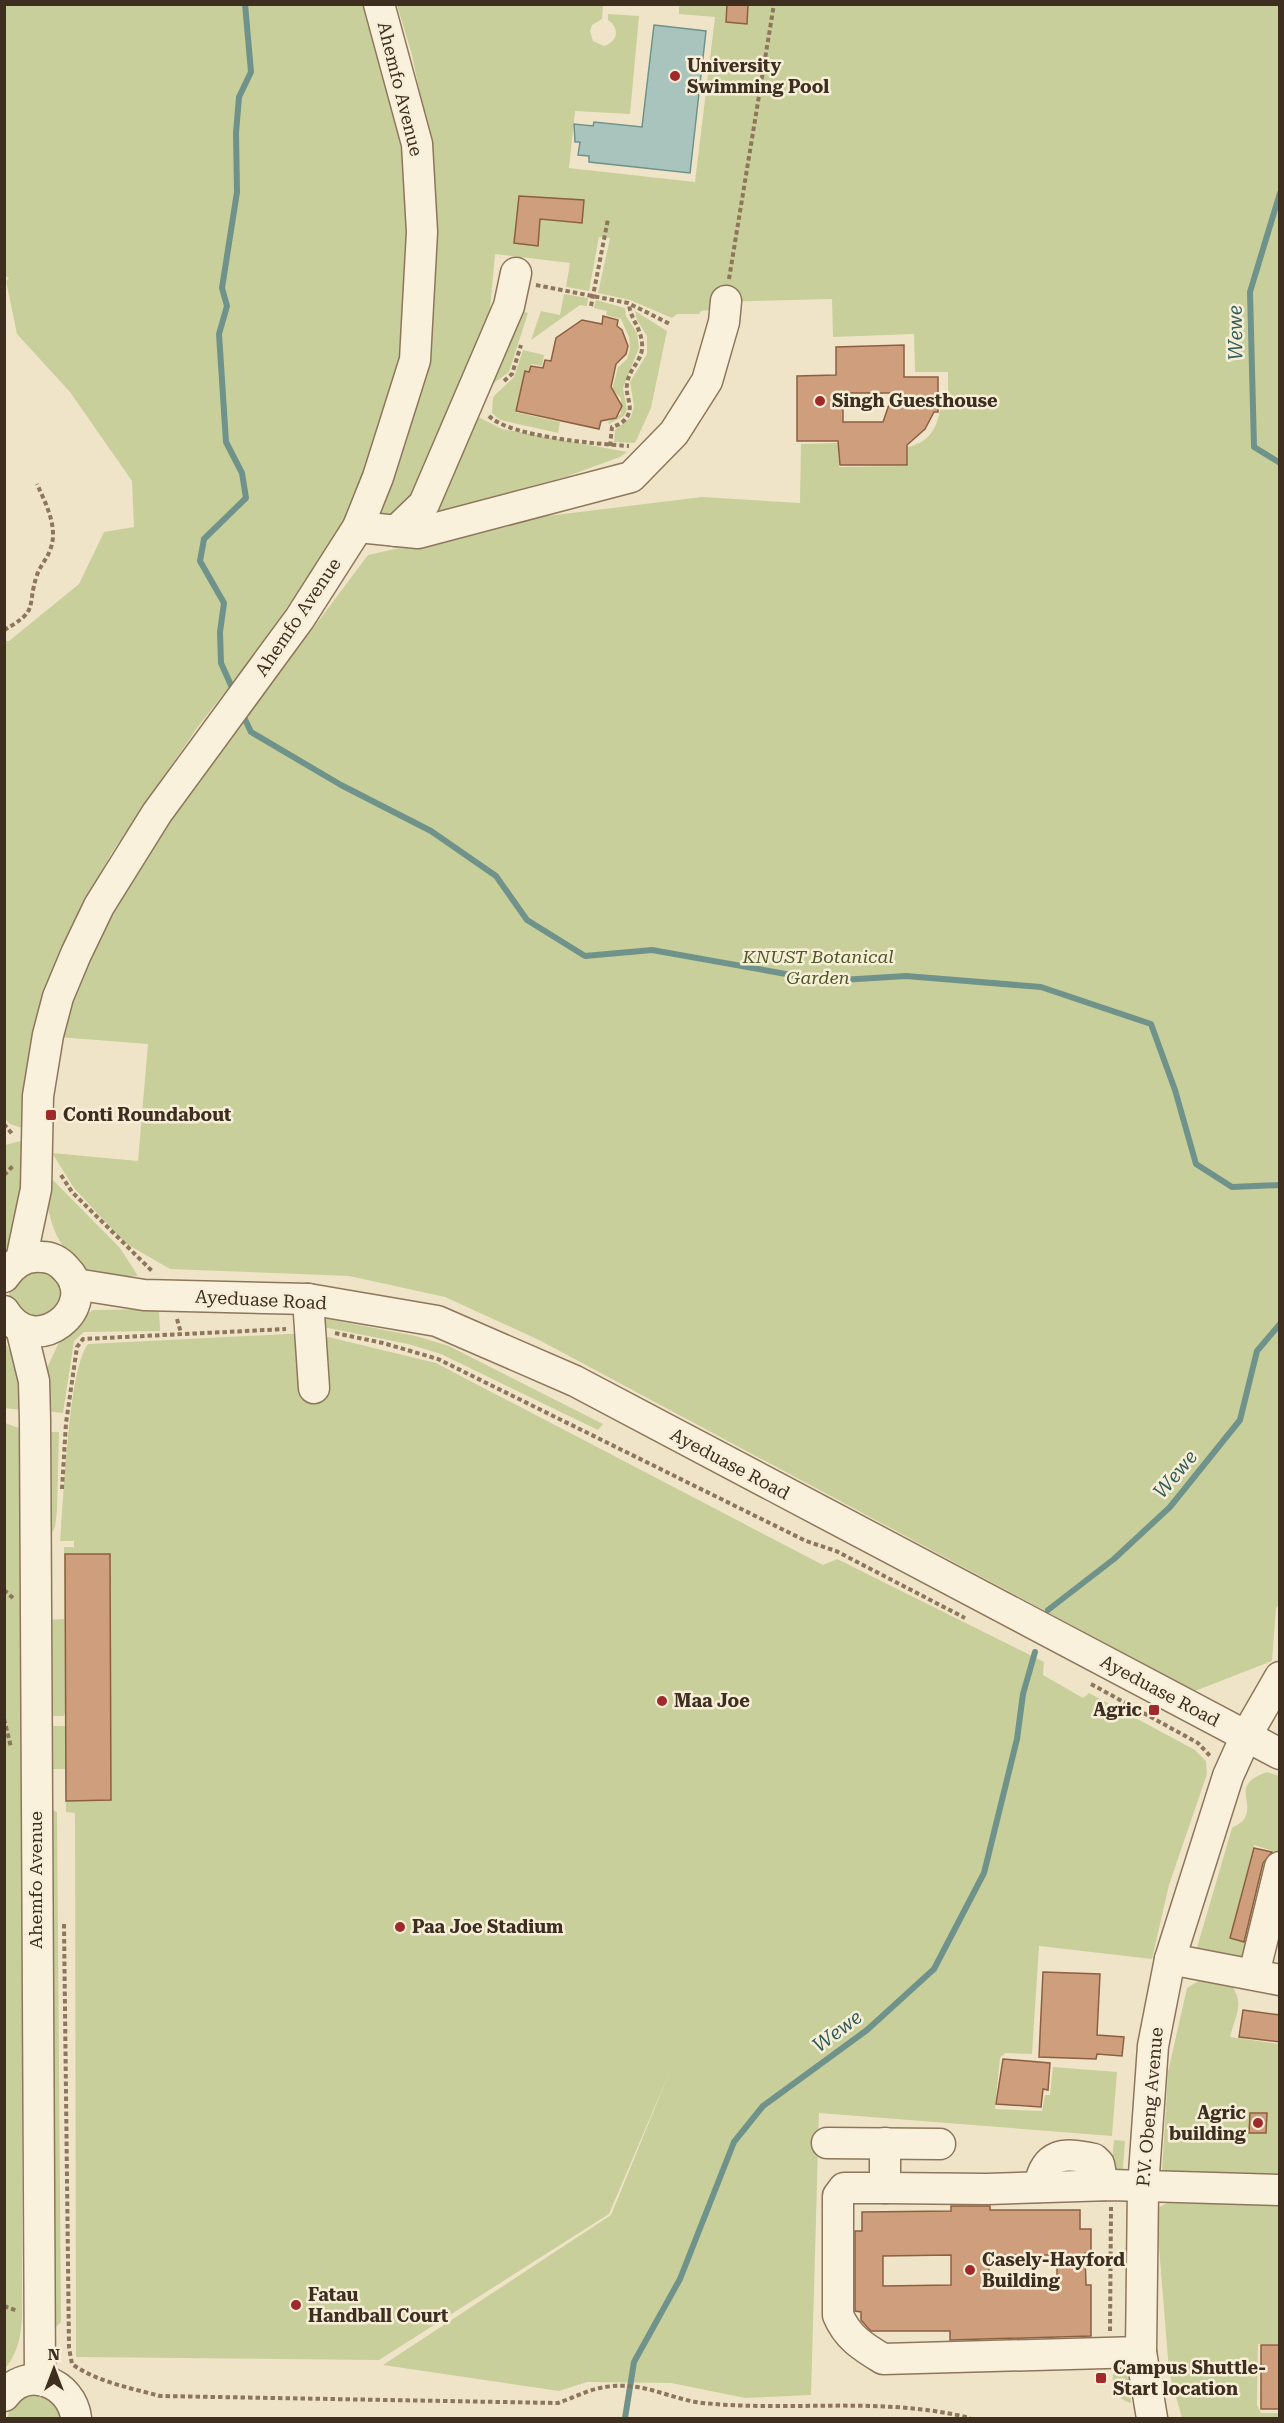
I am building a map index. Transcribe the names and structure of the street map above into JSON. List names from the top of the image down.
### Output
{
  "streets": {
    "street": ["Ahemfo Avenue", "Ayeduase Road", "P.V. Obeng Avenue"]
  },
  "crossings": [
    ["Ahemfo Avenue", "Ayeduase Road"],
    ["Ayeduase Road", "P.V. Obeng Avenue"]
  ],
  "water": ["Wewe"],
  "parks": ["KNUST Botanical Garden"],
  "places": {
    "other": [
      "University Swimming Pool",
      "Singh Guesthouse",
      "Maa Joe",
      "Paa Joe Stadium",
      "Agric building",
      "Casely-Hayford Building",
      "Fatau Handball Court"
    ],
    "transit": ["Conti Roundabout", "Agric", "Campus Shuttle- Start location"]
  },
  "north": "top"
}
